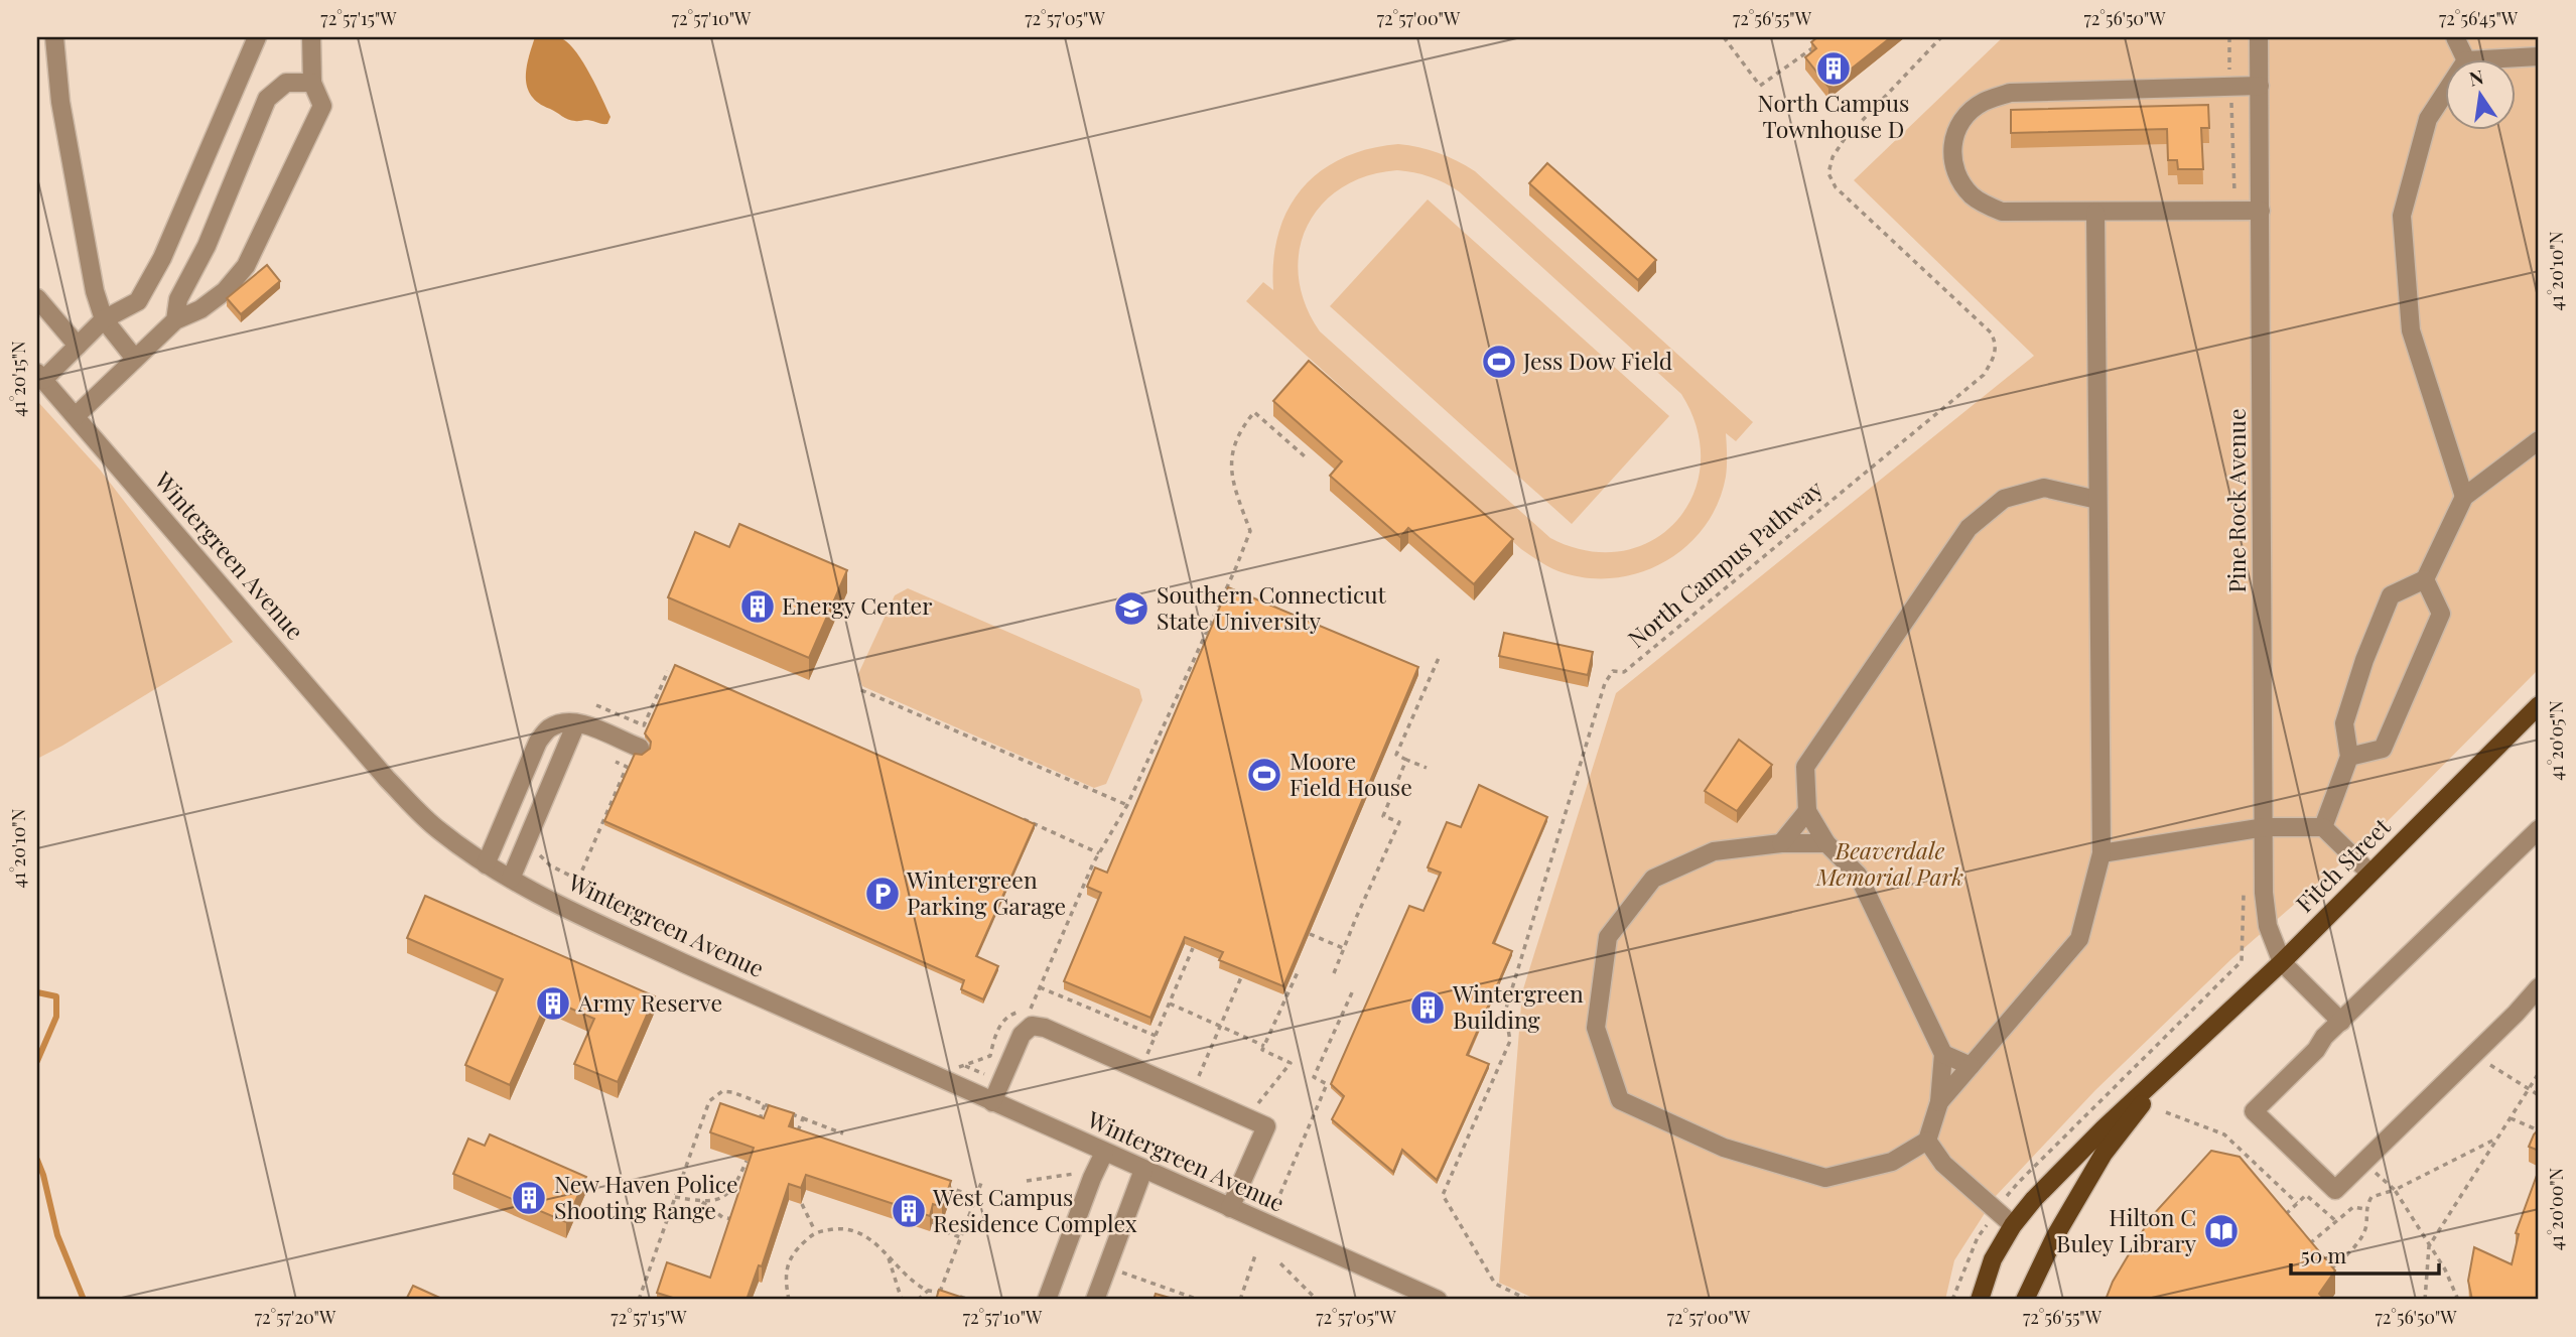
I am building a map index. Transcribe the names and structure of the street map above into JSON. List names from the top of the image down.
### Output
{
  "streets": {
    "main road": ["Fitch Street"],
    "street": ["Pine Rock Avenue", "Wintergreen Avenue"],
    "path": ["North Campus Pathway"]
  },
  "crossings": [
    ["Pine Rock Avenue", "Fitch Street"]
  ],
  "parks": ["Beaverdale Memorial Park"],
  "places": {
    "building": [
      "North Campus Townhouse D",
      "Energy Center",
      "Army Reserve",
      "Wintergreen Building",
      "New Haven Police Shooting Range",
      "West Campus Residence Complex"
    ],
    "sports": ["Jess Dow Field", "Moore Field House"],
    "school or university": ["Southern Connecticut State University"],
    "parking": ["Wintergreen Parking Garage"],
    "library": ["Hilton C Buley Library"]
  },
  "scale_bar": "50 m",
  "north": "top",
  "coordinates": [
    "72°57'15\"W",
    "72°57'10\"W",
    "72°57'05\"W",
    "72°57'00\"W",
    "72°56'55\"W",
    "72°56'50\"W",
    "72°56'45\"W",
    "41°20'10\"N",
    "41°20'15\"N",
    "41°20'05\"N",
    "41°20'00\"N",
    "72°57'20\"W"
  ]
}
